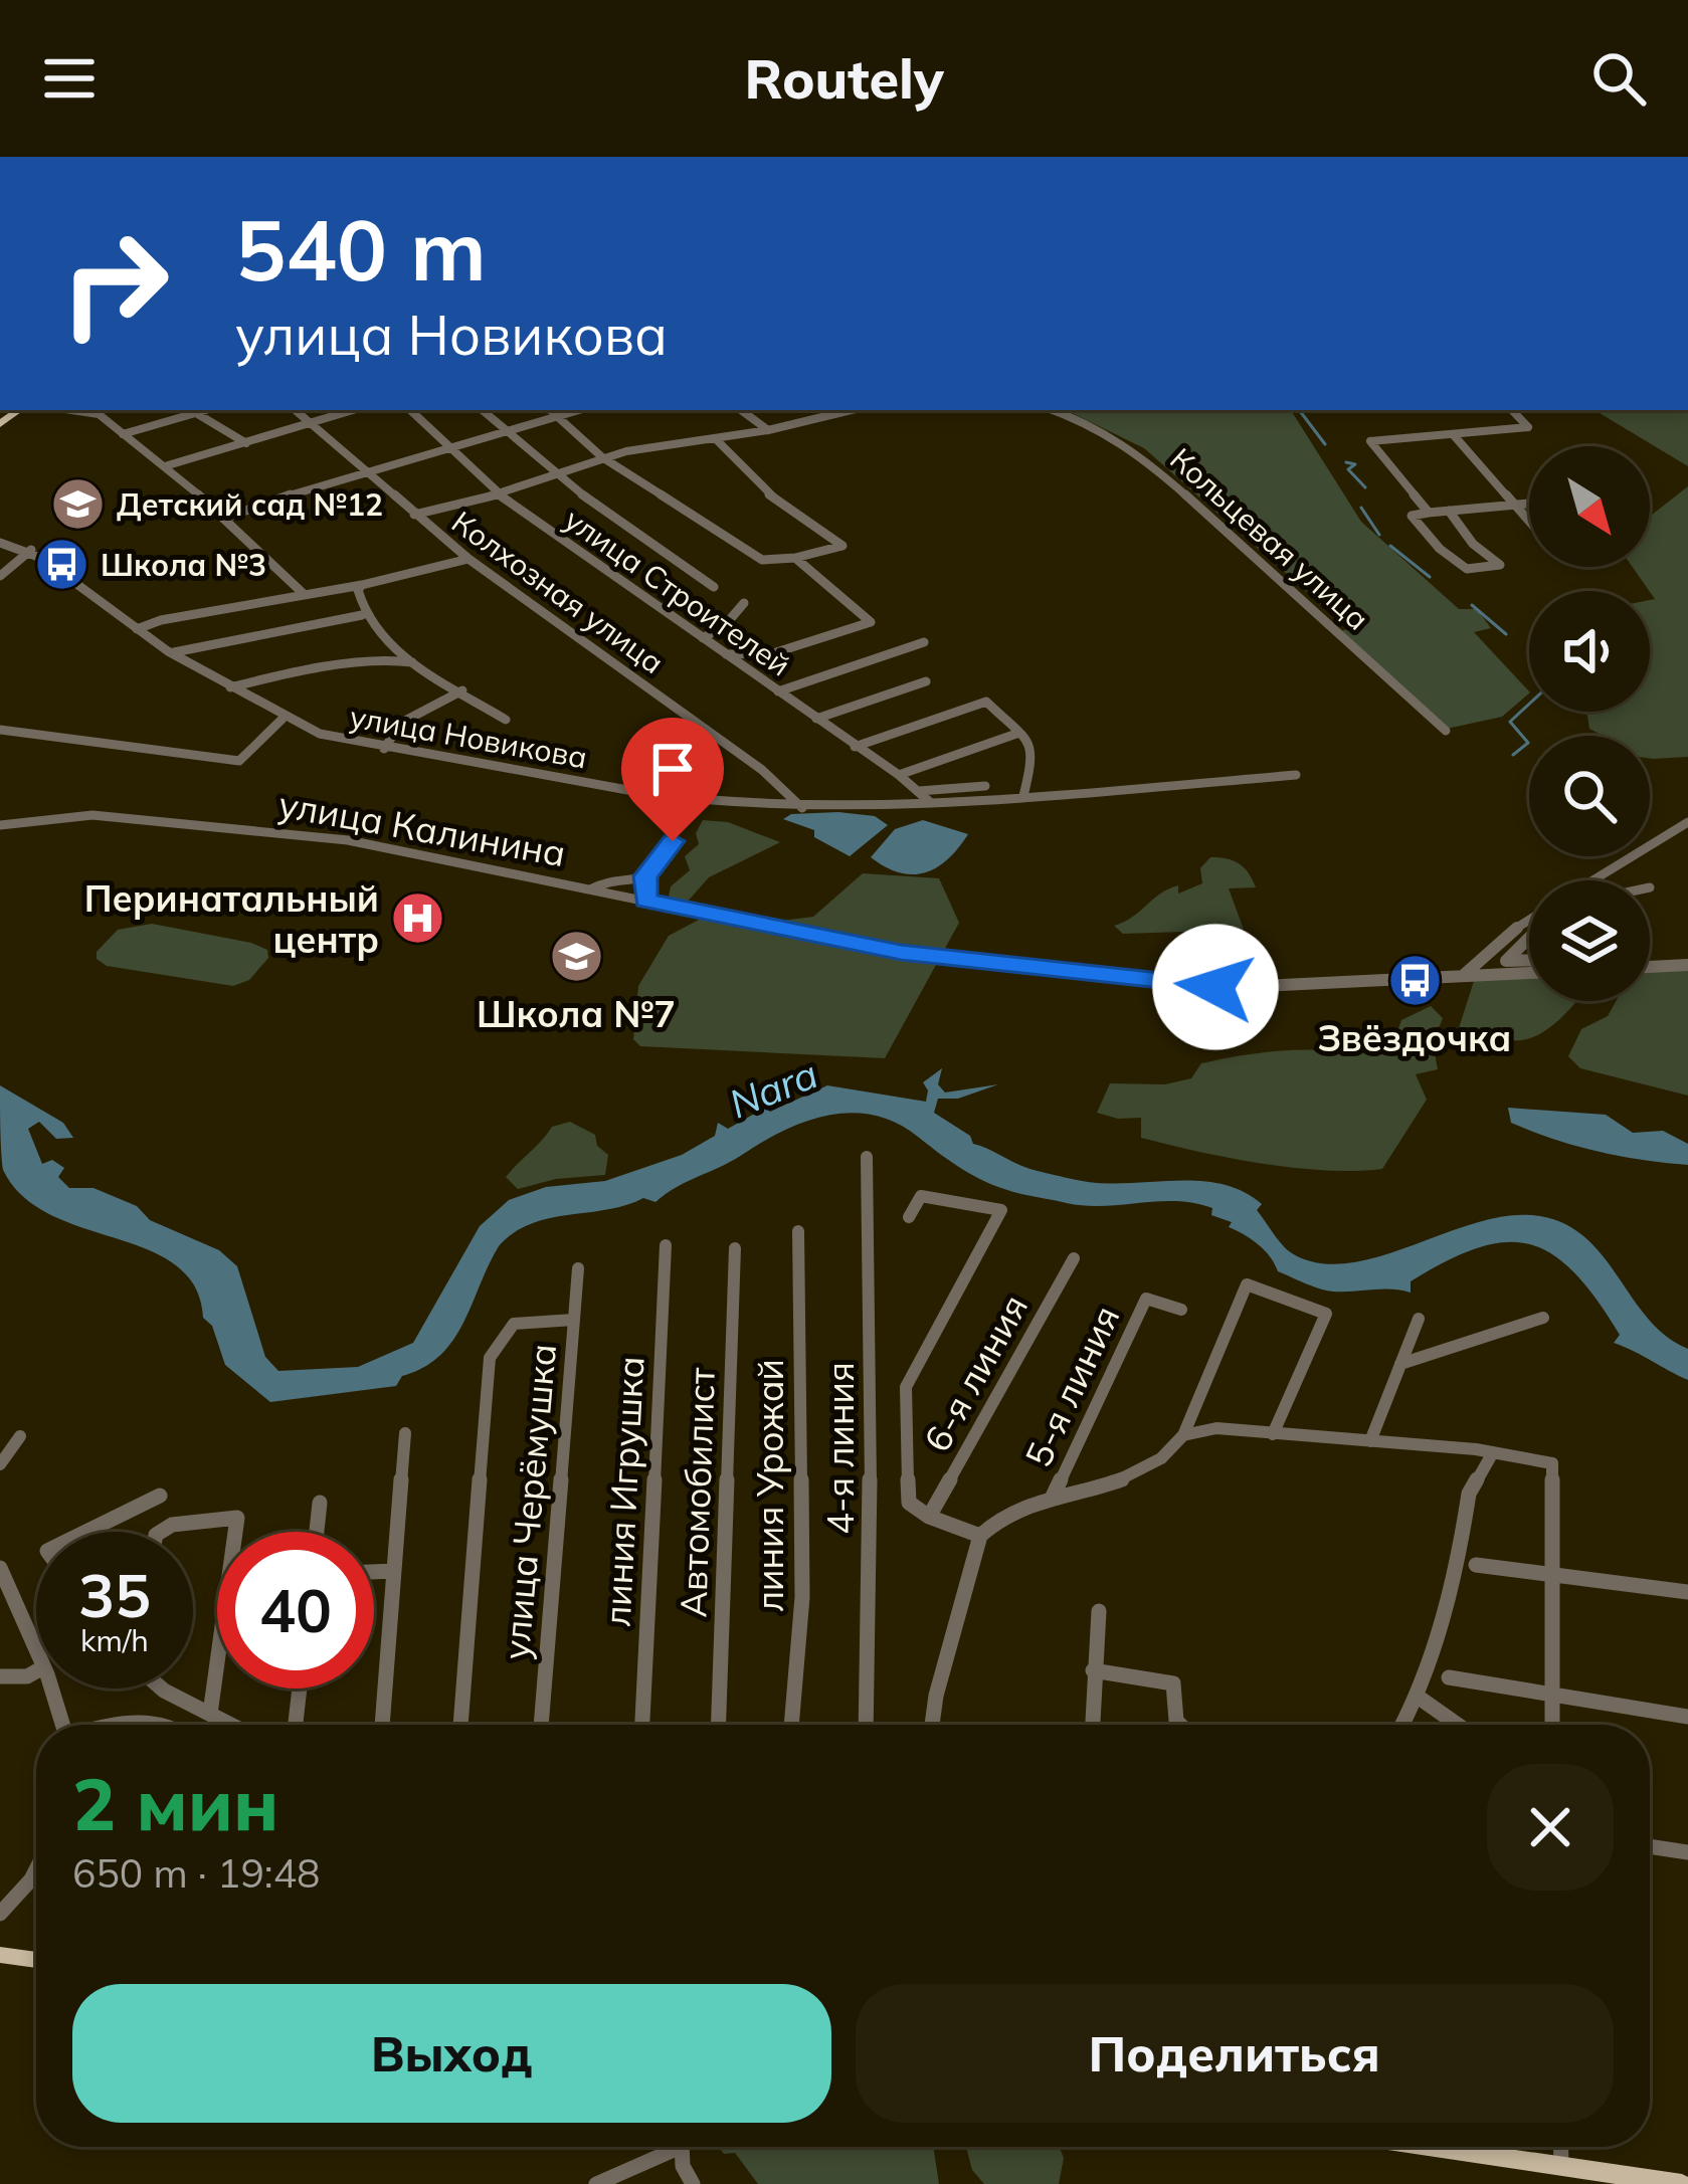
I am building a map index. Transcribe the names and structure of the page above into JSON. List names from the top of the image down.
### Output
{
  "streets": {
    "street": [
      "Кольцевая улица",
      "Колхозная улица",
      "улица Строителей",
      "улица Новикова",
      "улица Калинина",
      "6-я линия",
      "5-я линия",
      "4-я линия",
      "линия Урожай",
      "линия Игрушка",
      "Автомобилист",
      "улица Черёмушка"
    ]
  },
  "crossings": [
    ["Колхозная улица", "улица Новикова"],
    ["улица Строителей", "улица Новикова"]
  ],
  "water": ["Nara"],
  "places": {
    "school or university": ["Детский сад №12", "Школа №7"],
    "bus stop": ["Школа №3", "Звёздочка"],
    "hospital": ["Перинатальный центр"]
  },
  "north": "bottom right",
  "page": {
    "header": "Routely",
    "turn": ["540 m", "улица Новикова"],
    "speed": "35 km/h",
    "limit": "40",
    "heading": ["2 мин", "650 m · 19:48"],
    "buttons": ["Выход", "Поделиться"]
  }
}
